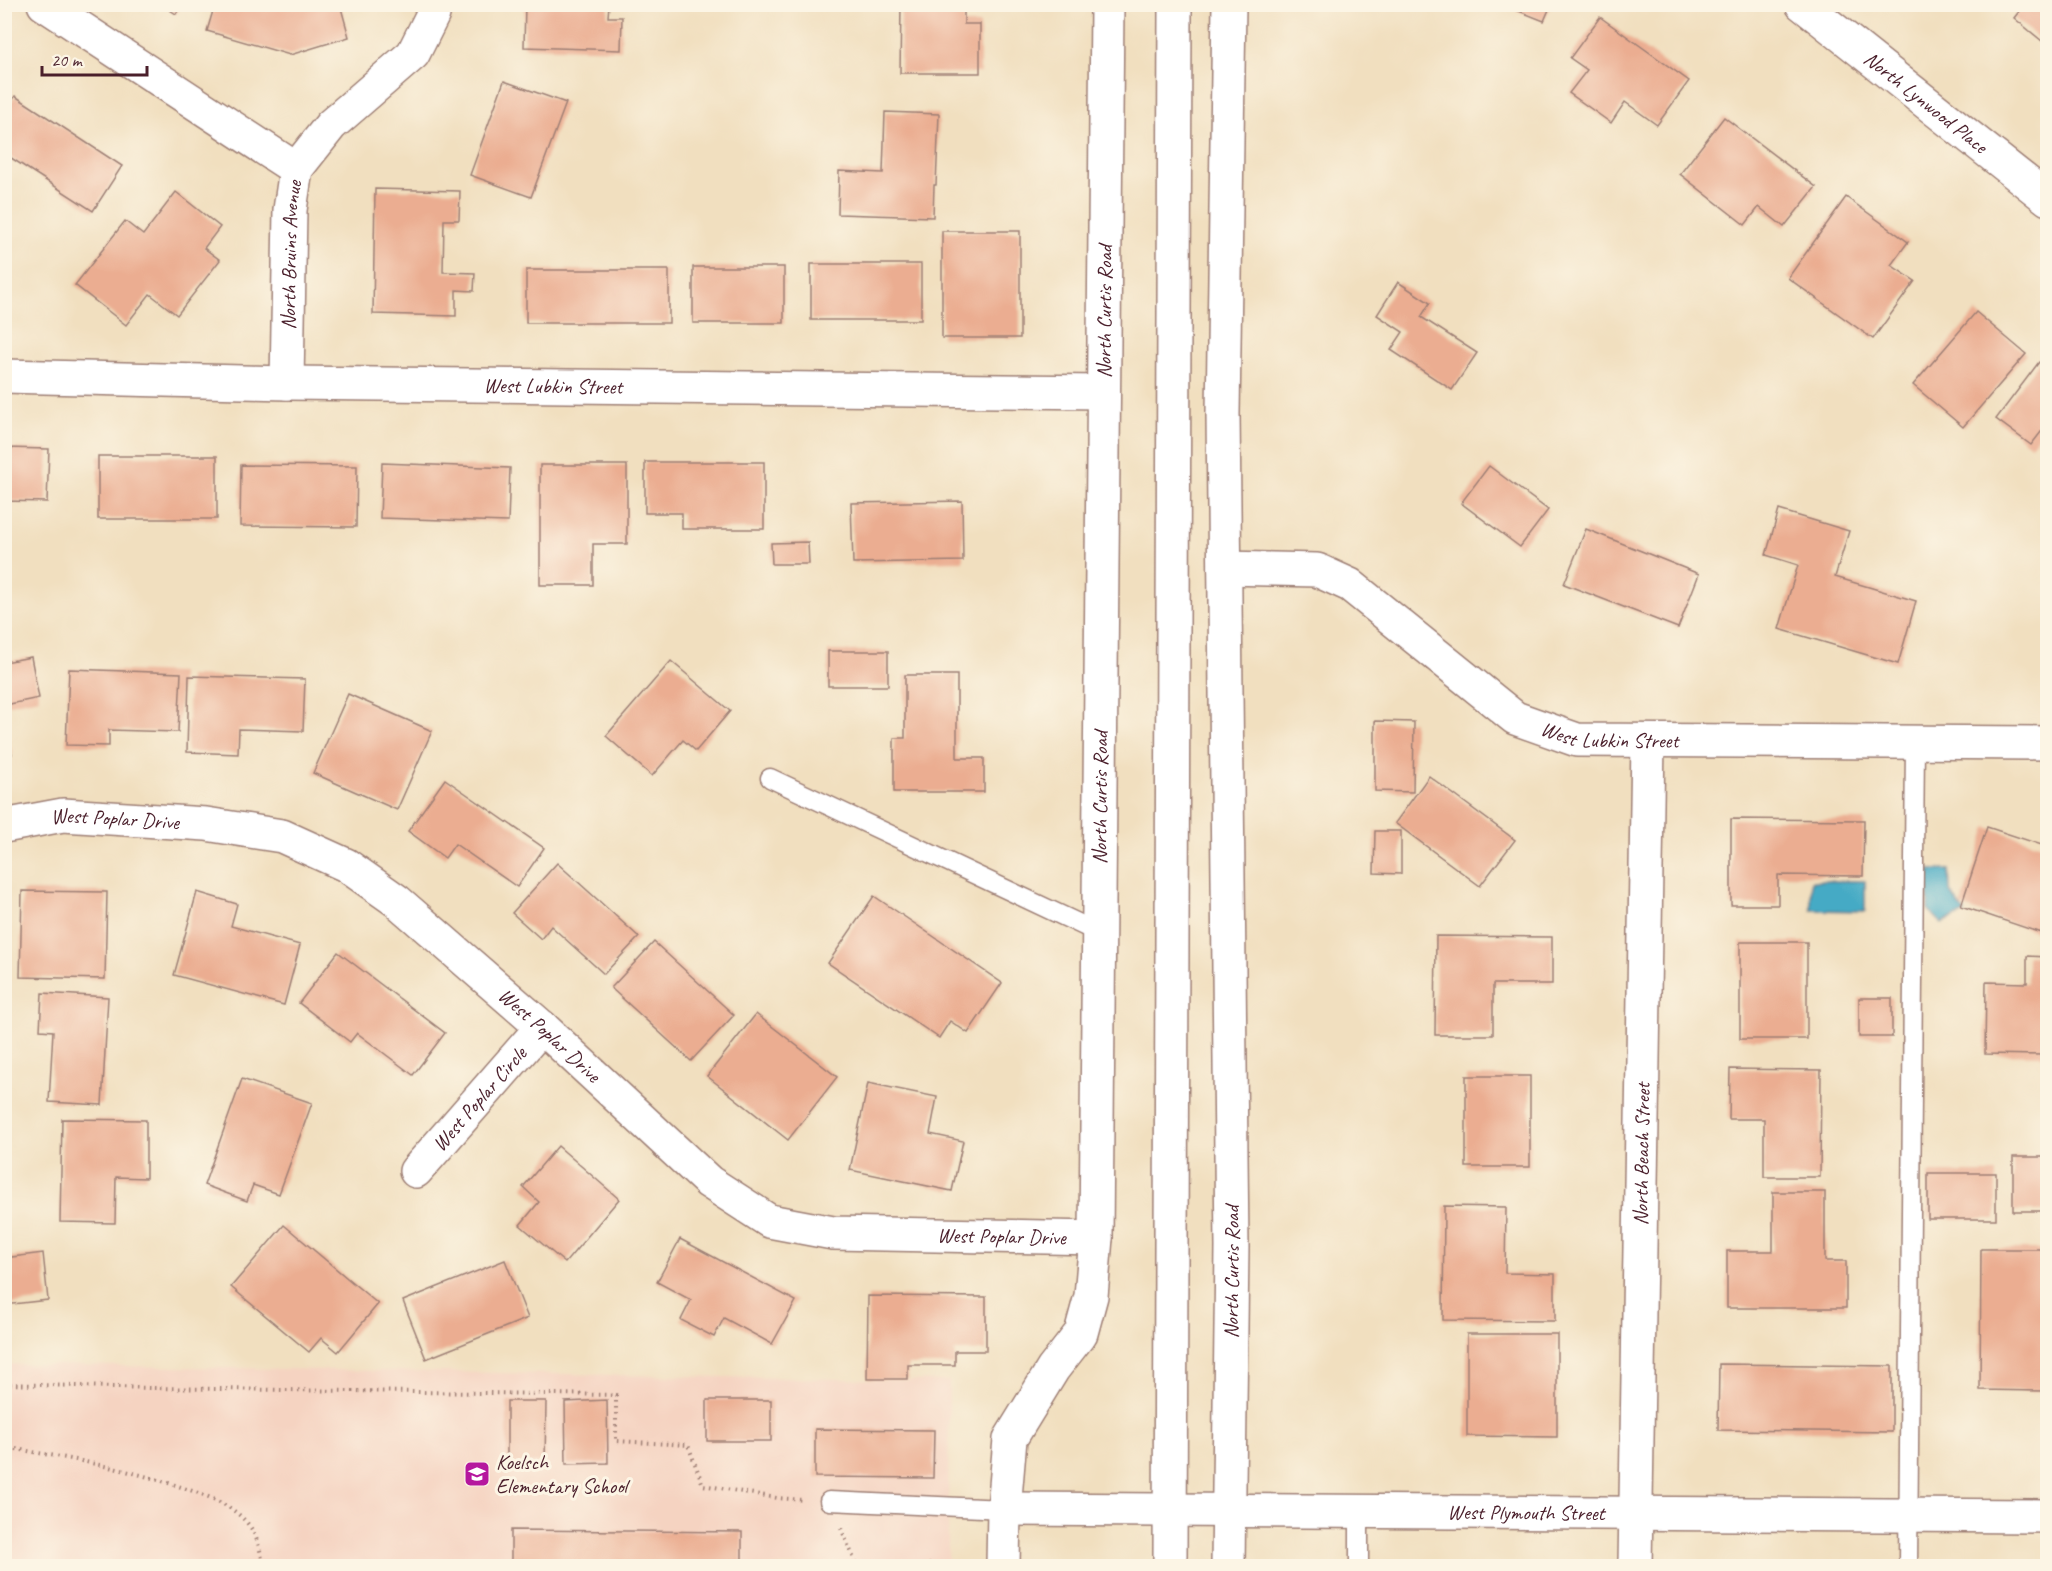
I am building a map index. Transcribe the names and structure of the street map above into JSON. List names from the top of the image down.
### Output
{
  "streets": {
    "street": [
      "North Lynwood Place",
      "North Bruins Avenue",
      "North Curtis Road",
      "West Lubkin Street",
      "West Poplar Drive",
      "West Poplar Circle",
      "North Beach Street",
      "West Plymouth Street"
    ]
  },
  "crossings": [
    ["North Bruins Avenue", "West Lubkin Street"],
    ["North Curtis Road", "West Lubkin Street"],
    ["North Curtis Road", "West Poplar Drive"],
    ["North Curtis Road", "West Plymouth Street"],
    ["West Lubkin Street", "North Beach Street"],
    ["West Poplar Drive", "West Poplar Circle"],
    ["North Beach Street", "West Plymouth Street"]
  ],
  "places": {
    "school or university": ["Koelsch Elementary School"]
  },
  "scale_bar": "20 m"
}
